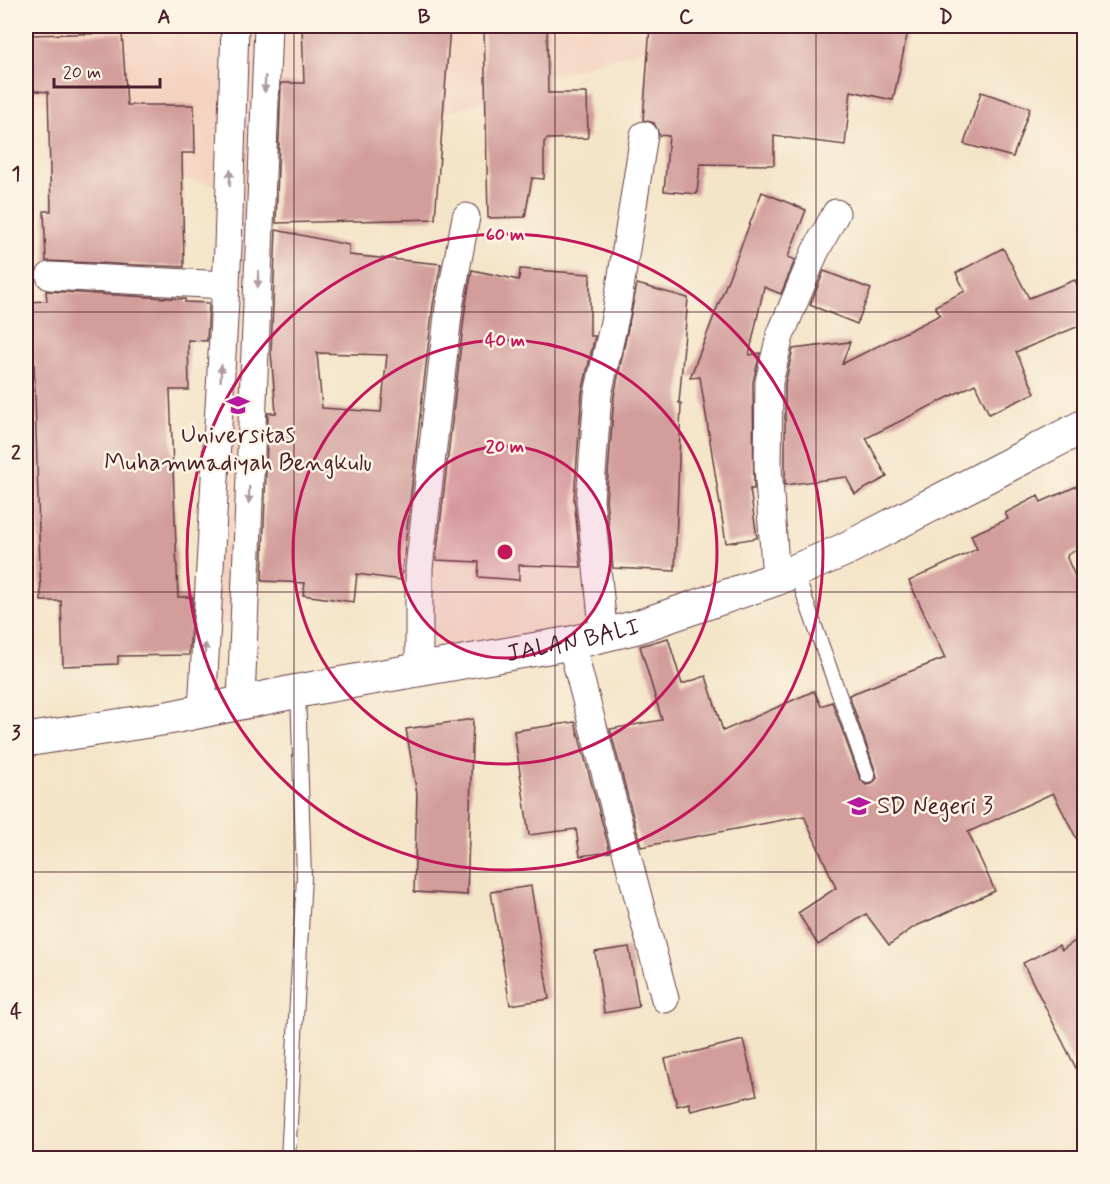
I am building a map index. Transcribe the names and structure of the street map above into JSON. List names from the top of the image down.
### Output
{
  "streets": {
    "street": ["JALAN BALI"]
  },
  "places": {
    "school or university": ["Universitas Muhammadiyah Bengkulu", "SD Negeri 3"]
  },
  "scale_bar": "20 m",
  "grid": {
    "columns": [
      "A",
      "B",
      "C",
      "D"
    ],
    "rows": [
      "1",
      "2",
      "3",
      "4"
    ]
  },
  "rings": ["60 m", "40 m", "20 m"]
}
